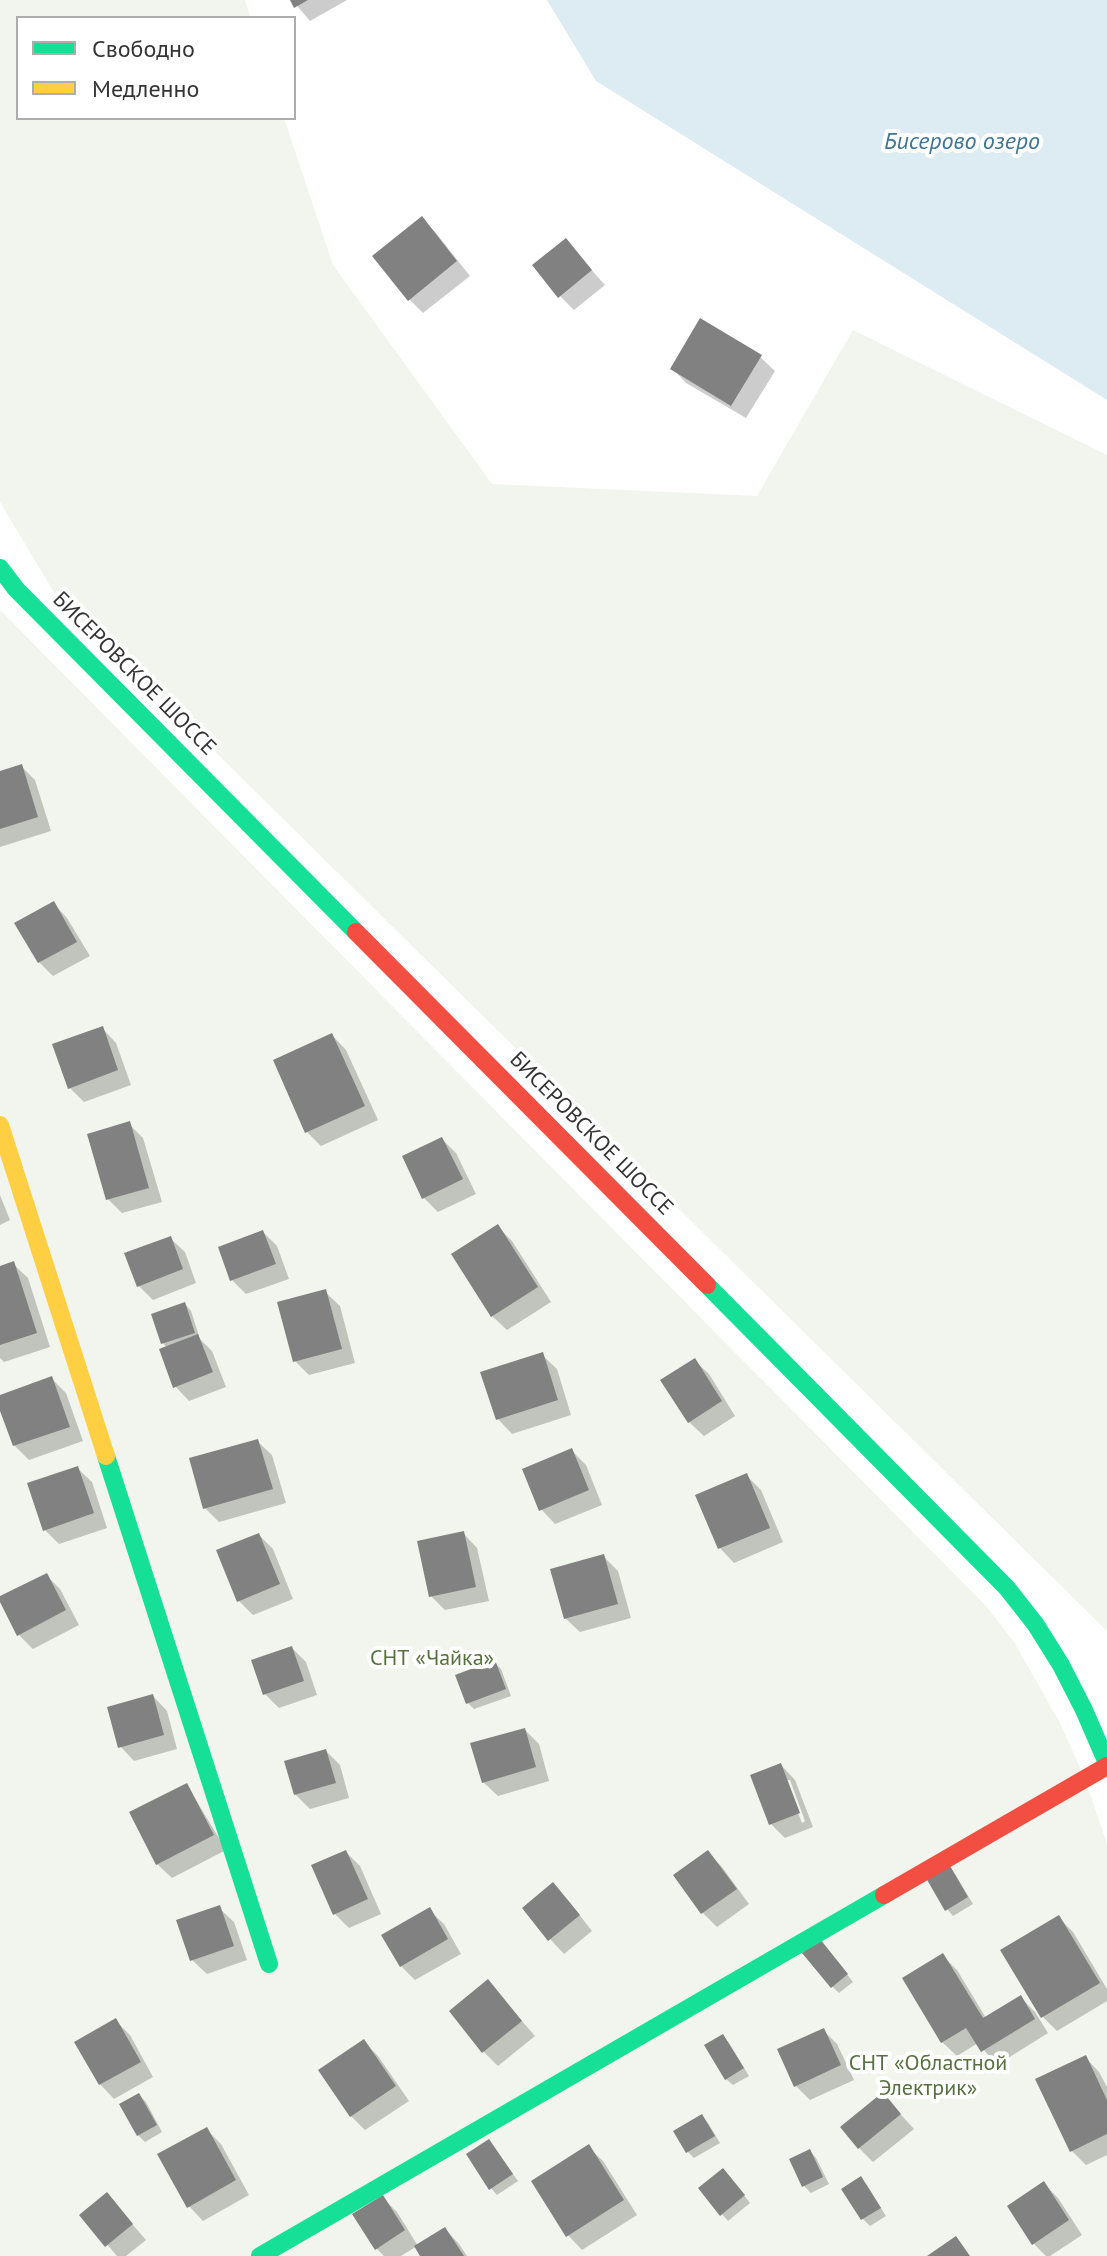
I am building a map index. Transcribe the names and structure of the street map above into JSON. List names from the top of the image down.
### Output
{
  "streets": {
    "street": ["БИСЕРОВСКОЕ ШОССЕ"]
  },
  "water": ["Бисерово озеро"],
  "parks": ["СНТ «Чайка»", "СНТ «Областной Электрик»"],
  "legend": ["Свободно", "Медленно"]
}
